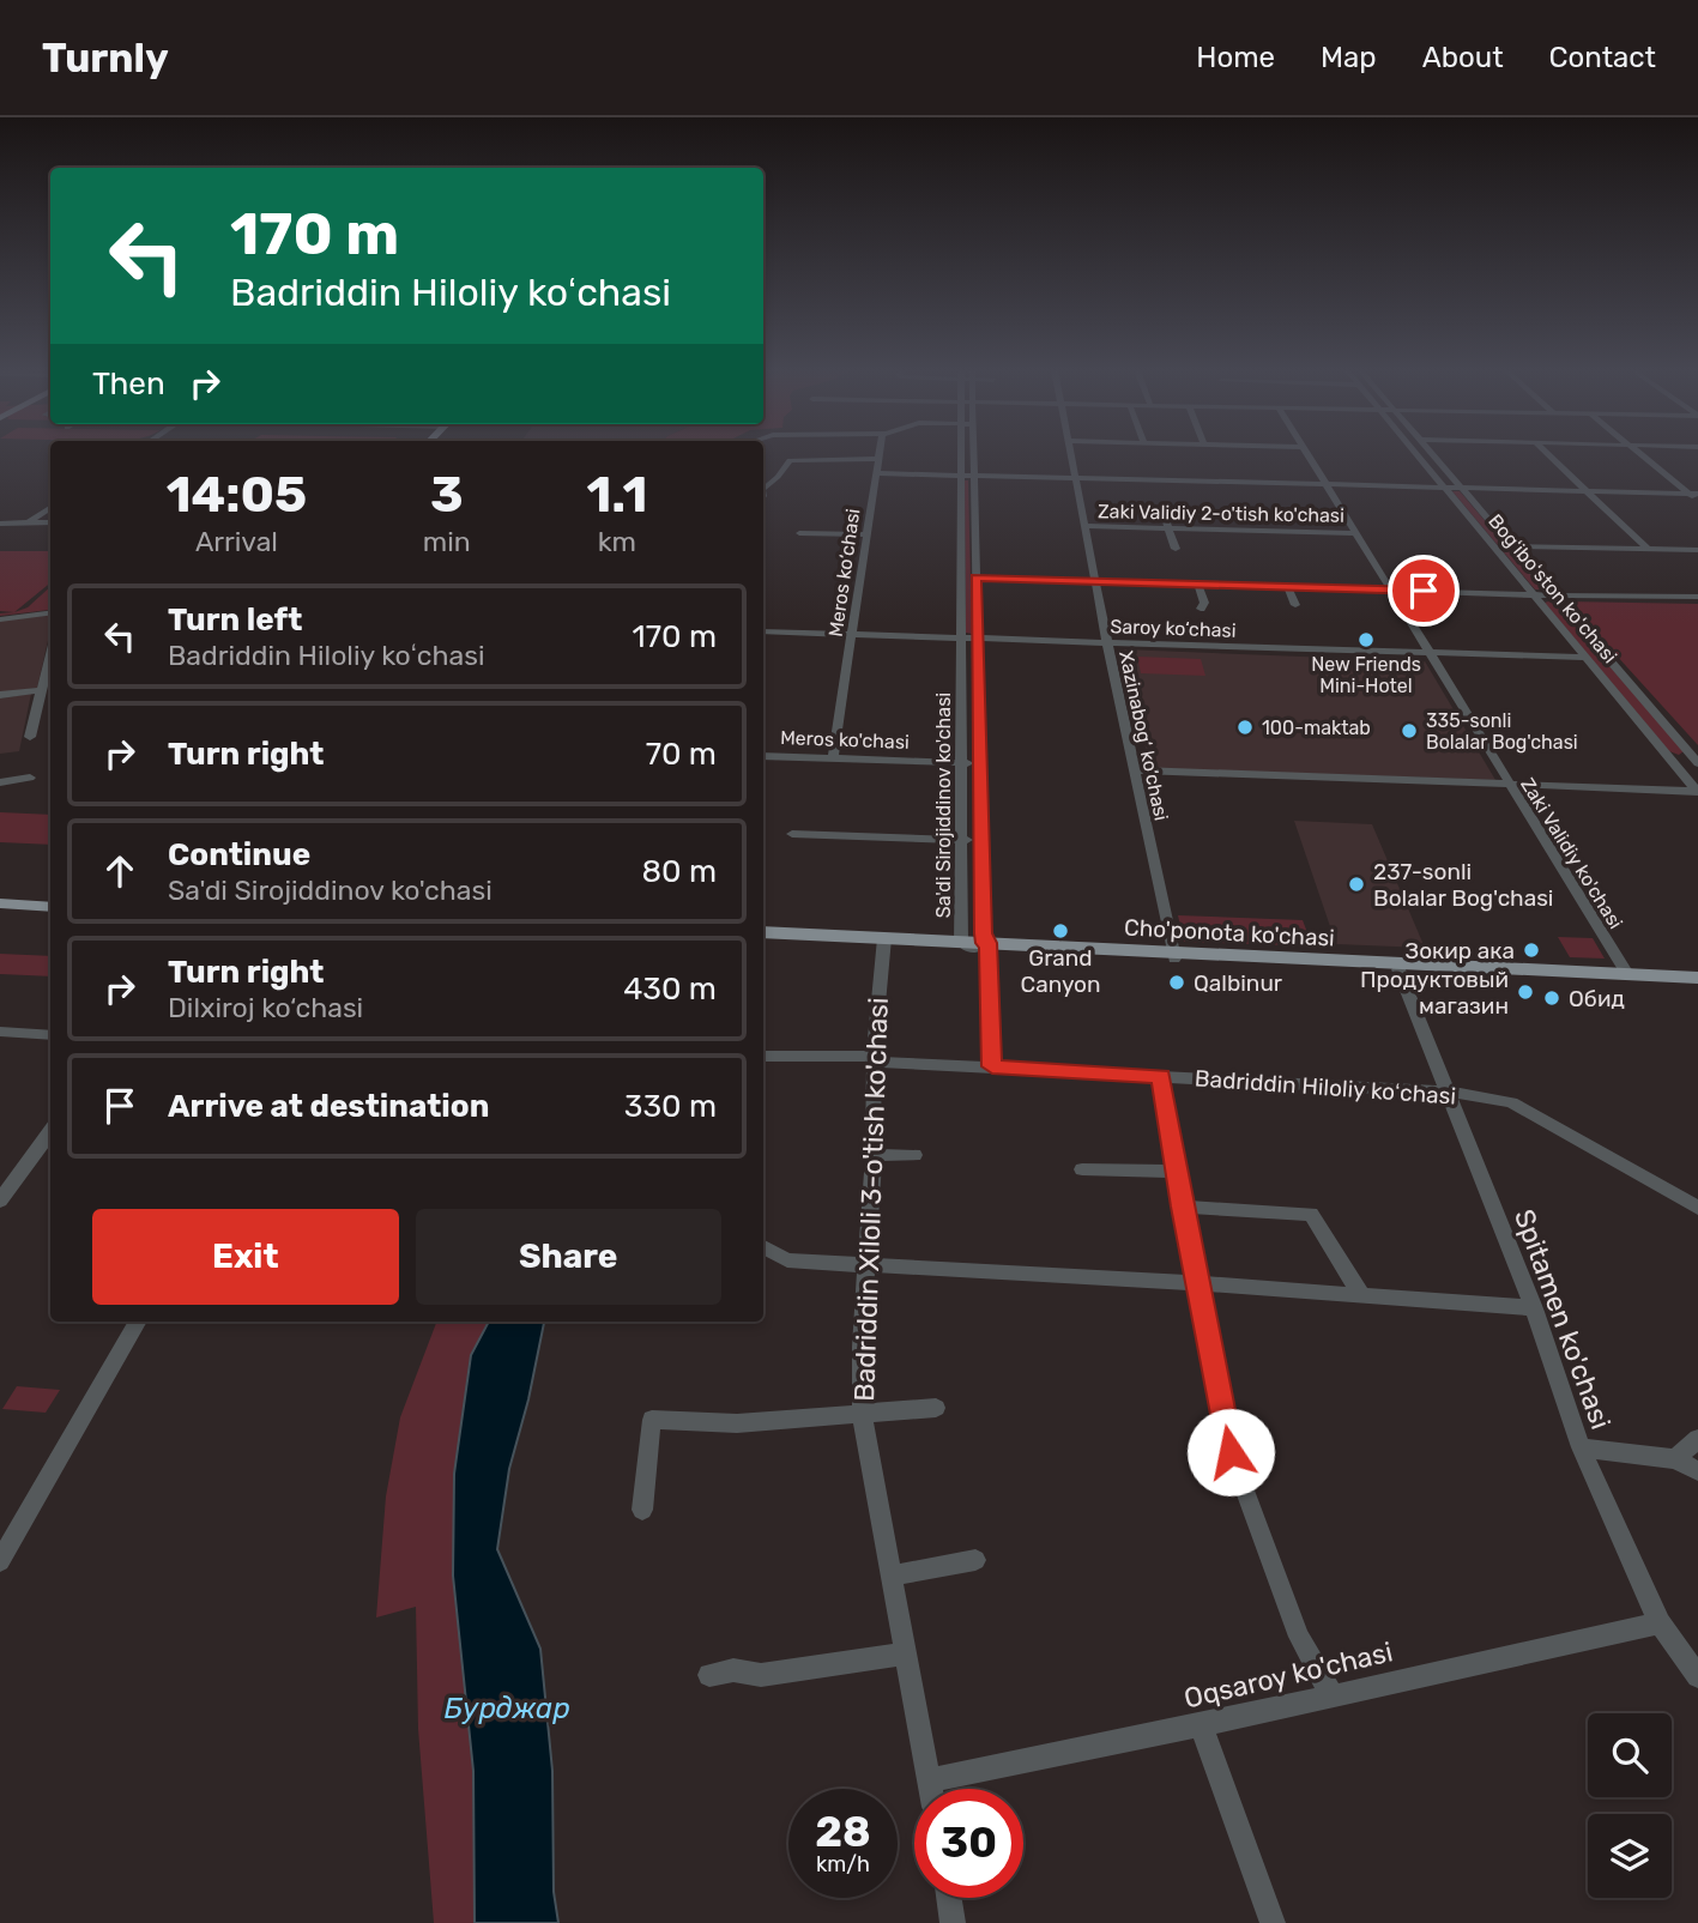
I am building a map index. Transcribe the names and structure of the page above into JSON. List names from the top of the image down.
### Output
{
  "streets": {
    "main road": ["Cho'ponota ko'chasi"],
    "street": [
      "Zaki Validiy 2-o'tish ko'chasi",
      "Meros ko‘chasi",
      "Bogʻiboʻston koʻchasi",
      "Saroy ko‘chasi",
      "Xazinabog‘ ko‘chasi",
      "Meros ko'chasi",
      "Sa'di Sirojiddinov ko'chasi",
      "Zaki Validiy ko'chasi",
      "Badriddin Hiloliy koʻchasi",
      "Badriddin Xiloli 3-o'tish ko'chasi",
      "Spitamen ko'chasi",
      "Oqsaroy ko'chasi"
    ]
  },
  "crossings": [
    ["Zaki Validiy 2-o'tish ko'chasi", "Xazinabog‘ ko‘chasi"],
    ["Zaki Validiy 2-o'tish ko'chasi", "Zaki Validiy ko'chasi"],
    ["Meros ko‘chasi", "Saroy ko‘chasi"],
    ["Meros ko‘chasi", "Meros ko'chasi"],
    ["Bogʻiboʻston koʻchasi", "Saroy ko‘chasi"],
    ["Saroy ko‘chasi", "Xazinabog‘ ko‘chasi"],
    ["Saroy ko‘chasi", "Sa'di Sirojiddinov ko'chasi"],
    ["Saroy ko‘chasi", "Zaki Validiy ko'chasi"],
    ["Xazinabog‘ ko‘chasi", "Cho'ponota ko'chasi"],
    ["Meros ko'chasi", "Sa'di Sirojiddinov ko'chasi"],
    ["Sa'di Sirojiddinov ko'chasi", "Cho'ponota ko'chasi"],
    ["Zaki Validiy ko'chasi", "Cho'ponota ko'chasi"],
    ["Cho'ponota ko'chasi", "Badriddin Xiloli 3-o'tish ko'chasi"],
    ["Cho'ponota ko'chasi", "Spitamen ko'chasi"],
    ["Badriddin Hiloliy koʻchasi", "Badriddin Xiloli 3-o'tish ko'chasi"],
    ["Badriddin Hiloliy koʻchasi", "Spitamen ko'chasi"],
    ["Badriddin Xiloli 3-o'tish ko'chasi", "Oqsaroy ko'chasi"],
    ["Spitamen ko'chasi", "Oqsaroy ko'chasi"]
  ],
  "water": ["Бурджар"],
  "places": [
    "New Friends Mini-Hotel",
    "100-maktab",
    "335-sonli Bolalar Bog'chasi",
    "237-sonli Bolalar Bog'chasi",
    "Grand Canyon",
    "Зокир ака",
    "Qalbinur",
    "Продуктовый магазин",
    "Обид"
  ],
  "page": {
    "header": "Turnly",
    "nav": [
      "Home",
      "Map",
      "About",
      "Contact"
    ],
    "turn": ["170 m", "Badriddin Hiloliy koʻchasi"],
    "then": "Then",
    "eta": [
      "14:05",
      "Arrival",
      "3",
      "min",
      "1.1",
      "km"
    ],
    "list": [
      {
        "name": "Turn left",
        "note": "Badriddin Hiloliy koʻchasi",
        "value": "170 m"
      },
      {
        "name": "Turn right",
        "value": "70 m"
      },
      {
        "name": "Continue",
        "note": "Sa'di Sirojiddinov ko'chasi",
        "value": "80 m"
      },
      {
        "name": "Turn right",
        "note": "Dilxiroj ko‘chasi",
        "value": "430 m"
      },
      {
        "name": "Arrive at destination",
        "value": "330 m"
      }
    ],
    "buttons": ["Exit", "Share"],
    "speed": "28 km/h",
    "limit": "30"
  }
}
